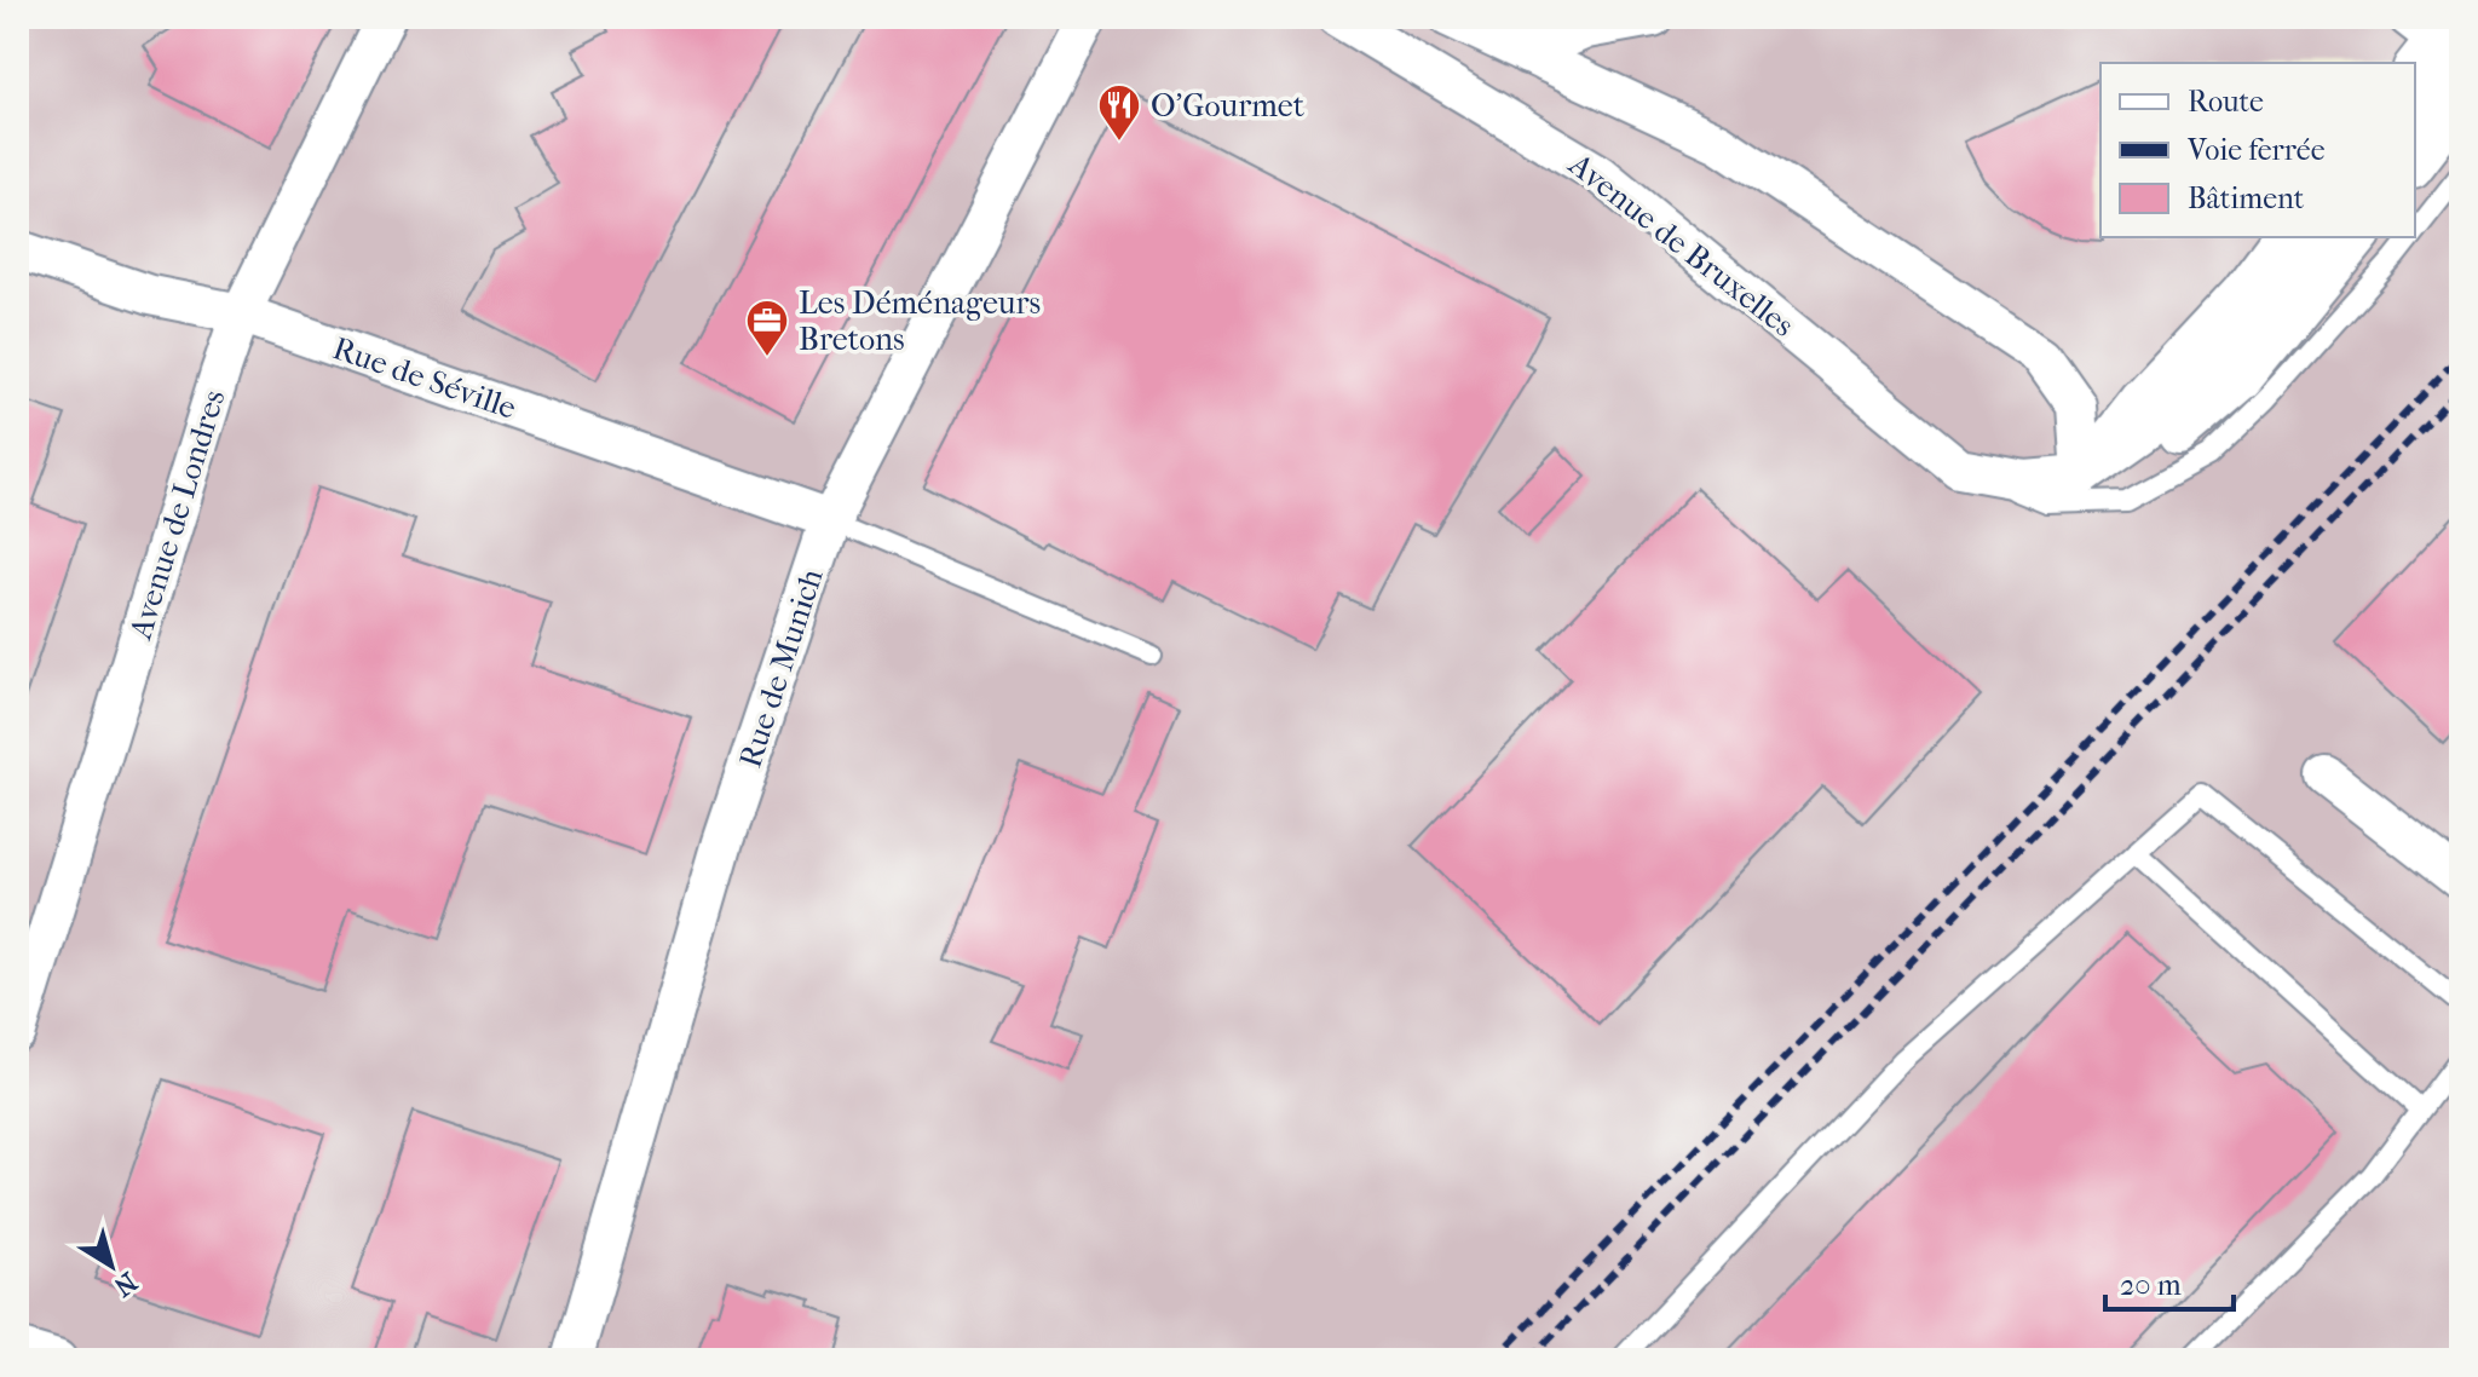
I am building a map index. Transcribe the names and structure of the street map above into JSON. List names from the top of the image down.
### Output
{
  "streets": {
    "street": [
      "Avenue de Bruxelles",
      "Rue de Séville",
      "Avenue de Londres",
      "Rue de Munich"
    ]
  },
  "crossings": [
    ["Rue de Séville", "Avenue de Londres"],
    ["Rue de Séville", "Rue de Munich"]
  ],
  "places": {
    "restaurant": ["O'Gourmet"],
    "office": ["Les Déménageurs Bretons"]
  },
  "legend": ["Route", "Voie ferrée", "Bâtiment"],
  "scale_bar": "20 m",
  "north": "bottom right"
}
